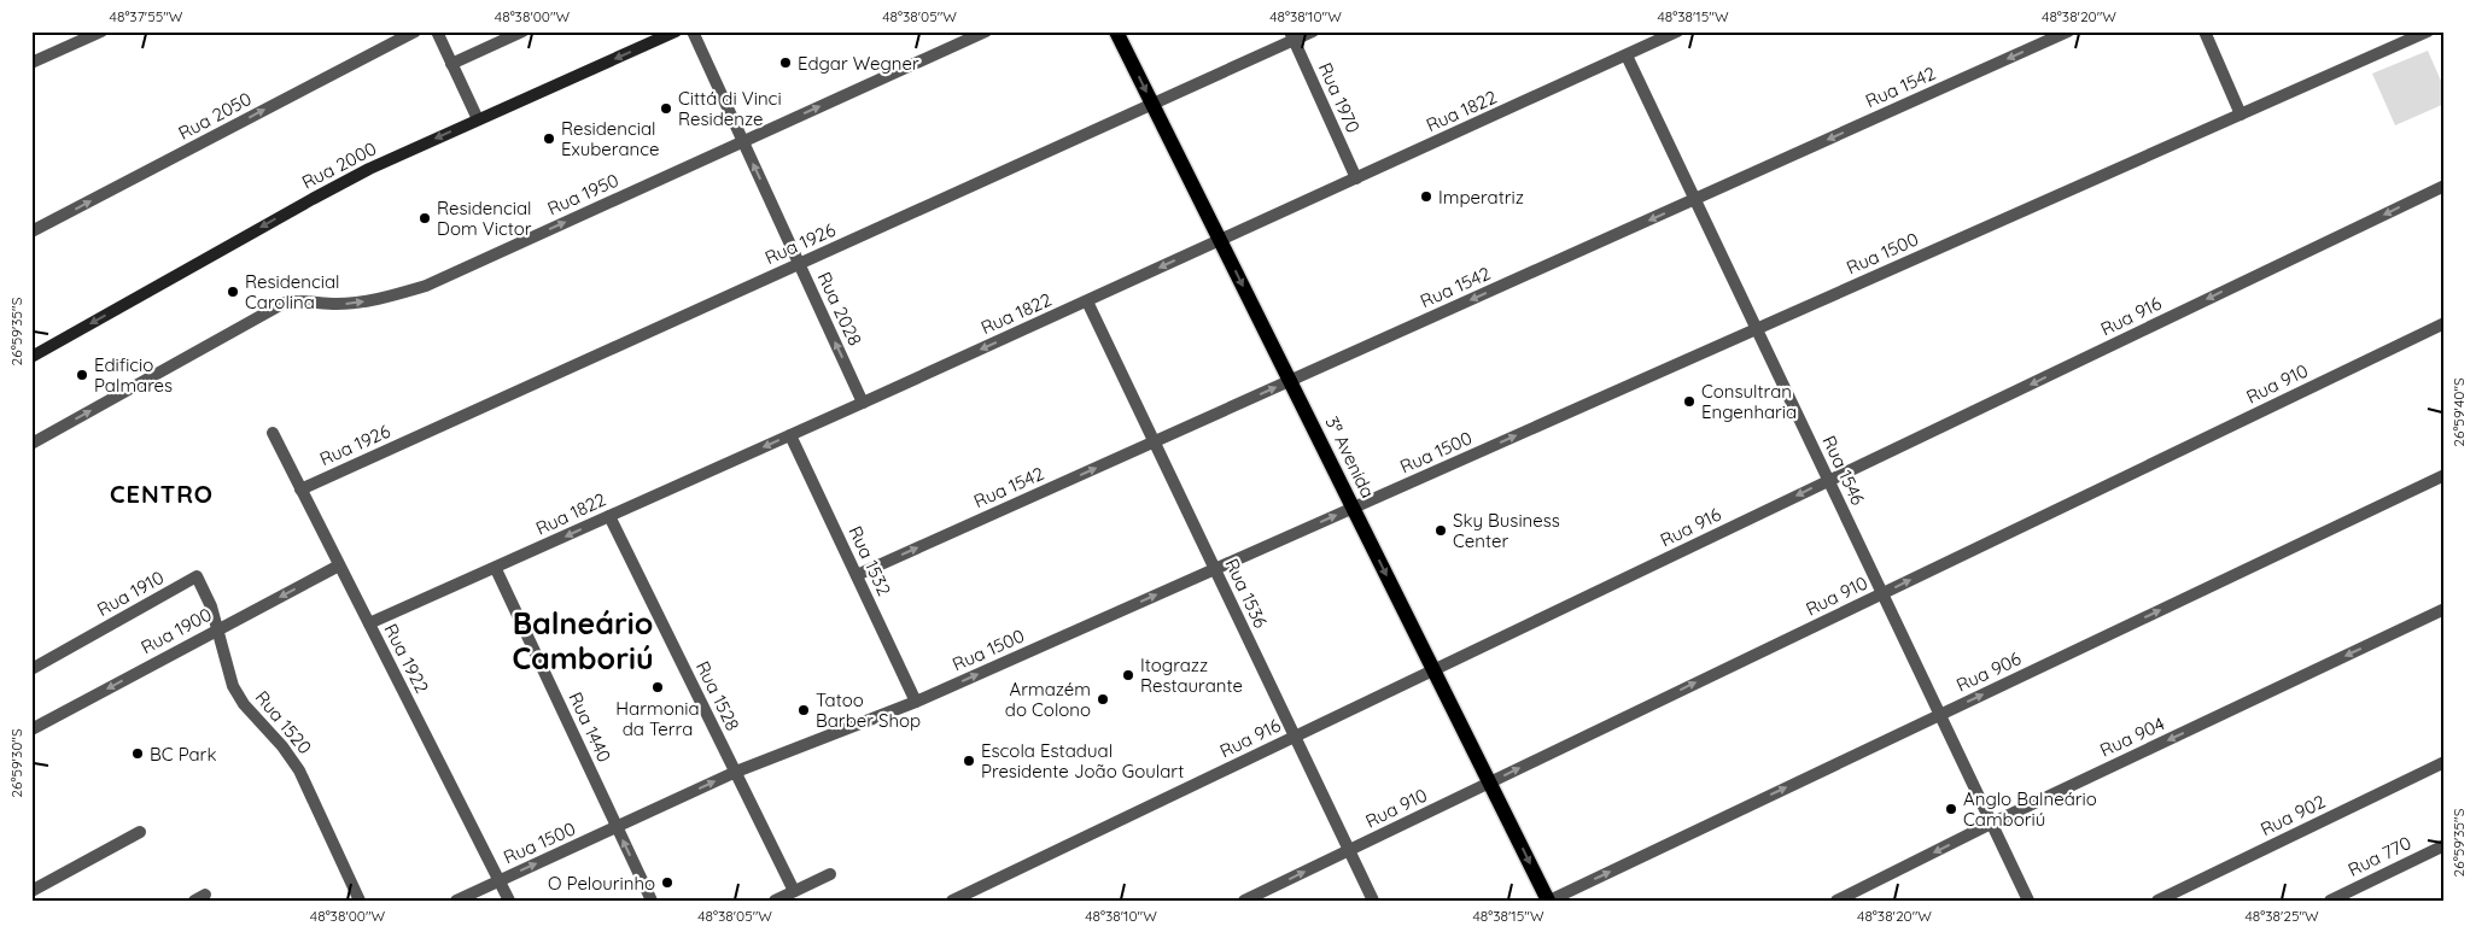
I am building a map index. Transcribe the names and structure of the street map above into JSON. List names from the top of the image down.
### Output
{
  "streets": {
    "main road": ["Rua 2000", "3ª Avenida"],
    "street": [
      "Rua 1542",
      "Rua 1970",
      "Rua 1822",
      "Rua 2050",
      "Rua 1950",
      "Rua 1926",
      "Rua 1500",
      "Rua 2028",
      "Rua 916",
      "Rua 910",
      "Rua 1546",
      "Rua 1532",
      "Rua 1910",
      "Rua 1536",
      "Rua 1900",
      "Rua 1922",
      "Rua 906",
      "Rua 1528",
      "Rua 1520",
      "Rua 1440",
      "Rua 904",
      "Rua 902",
      "Rua 770"
    ]
  },
  "crossings": [
    ["Rua 1542", "3ª Avenida"],
    ["Rua 1542", "Rua 1546"],
    ["Rua 1542", "Rua 1532"],
    ["Rua 1542", "Rua 1536"],
    ["Rua 1970", "Rua 1822"],
    ["Rua 1970", "Rua 1926"],
    ["Rua 1822", "Rua 2028"],
    ["Rua 1822", "3ª Avenida"],
    ["Rua 1822", "Rua 1546"],
    ["Rua 1822", "Rua 1532"],
    ["Rua 1822", "Rua 1536"],
    ["Rua 1822", "Rua 1922"],
    ["Rua 1822", "Rua 1528"],
    ["Rua 1822", "Rua 1440"],
    ["Rua 1950", "Rua 2028"],
    ["Rua 1926", "Rua 2028"],
    ["Rua 1926", "3ª Avenida"],
    ["Rua 1926", "Rua 1922"],
    ["Rua 1500", "3ª Avenida"],
    ["Rua 1500", "Rua 1546"],
    ["Rua 1500", "Rua 1532"],
    ["Rua 1500", "Rua 1536"],
    ["Rua 1500", "Rua 1922"],
    ["Rua 1500", "Rua 1528"],
    ["Rua 1500", "Rua 1440"],
    ["Rua 916", "3ª Avenida"],
    ["Rua 916", "Rua 1546"],
    ["Rua 916", "Rua 1536"],
    ["Rua 910", "3ª Avenida"],
    ["Rua 910", "Rua 1546"],
    ["Rua 910", "Rua 1536"],
    ["3ª Avenida", "Rua 906"],
    ["Rua 1546", "Rua 906"],
    ["Rua 1546", "Rua 904"],
    ["Rua 1910", "Rua 1900"],
    ["Rua 1910", "Rua 1520"],
    ["Rua 1900", "Rua 1922"],
    ["Rua 1900", "Rua 1520"]
  ],
  "one_way": [
    "Rua 1822",
    "Rua 2050",
    "Rua 2000",
    "Rua 1950",
    "Rua 1500",
    "Rua 2028",
    "Rua 916",
    "Rua 910",
    "3ª Avenida",
    "Rua 1900",
    "Rua 906",
    "Rua 904"
  ],
  "districts": ["CENTRO", "Balneário Camboriú"],
  "places": [
    "Edgar Wegner",
    "Cittá di Vinci Residenze",
    "Residencial Exuberance",
    "Imperatriz",
    "Residencial Dom Victor",
    "Residencial Carolina",
    "Edificio Palmares",
    "Consultran Engenharia",
    "Sky Business Center",
    "Itograzz Restaurante",
    "Harmonia da Terra",
    "Armazém do Colono",
    "Tatoo Barber Shop",
    "BC Park",
    "Escola Estadual Presidente João Goulart",
    "Anglo Balneário Camboriú",
    "O Pelourinho"
  ],
  "coordinates": [
    "48°37'55\"W",
    "48°38'00\"W",
    "48°38'05\"W",
    "48°38'10\"W",
    "48°38'15\"W",
    "48°38'20\"W",
    "26°59'35\"S",
    "26°59'40\"S",
    "26°59'30\"S",
    "48°38'25\"W"
  ]
}
